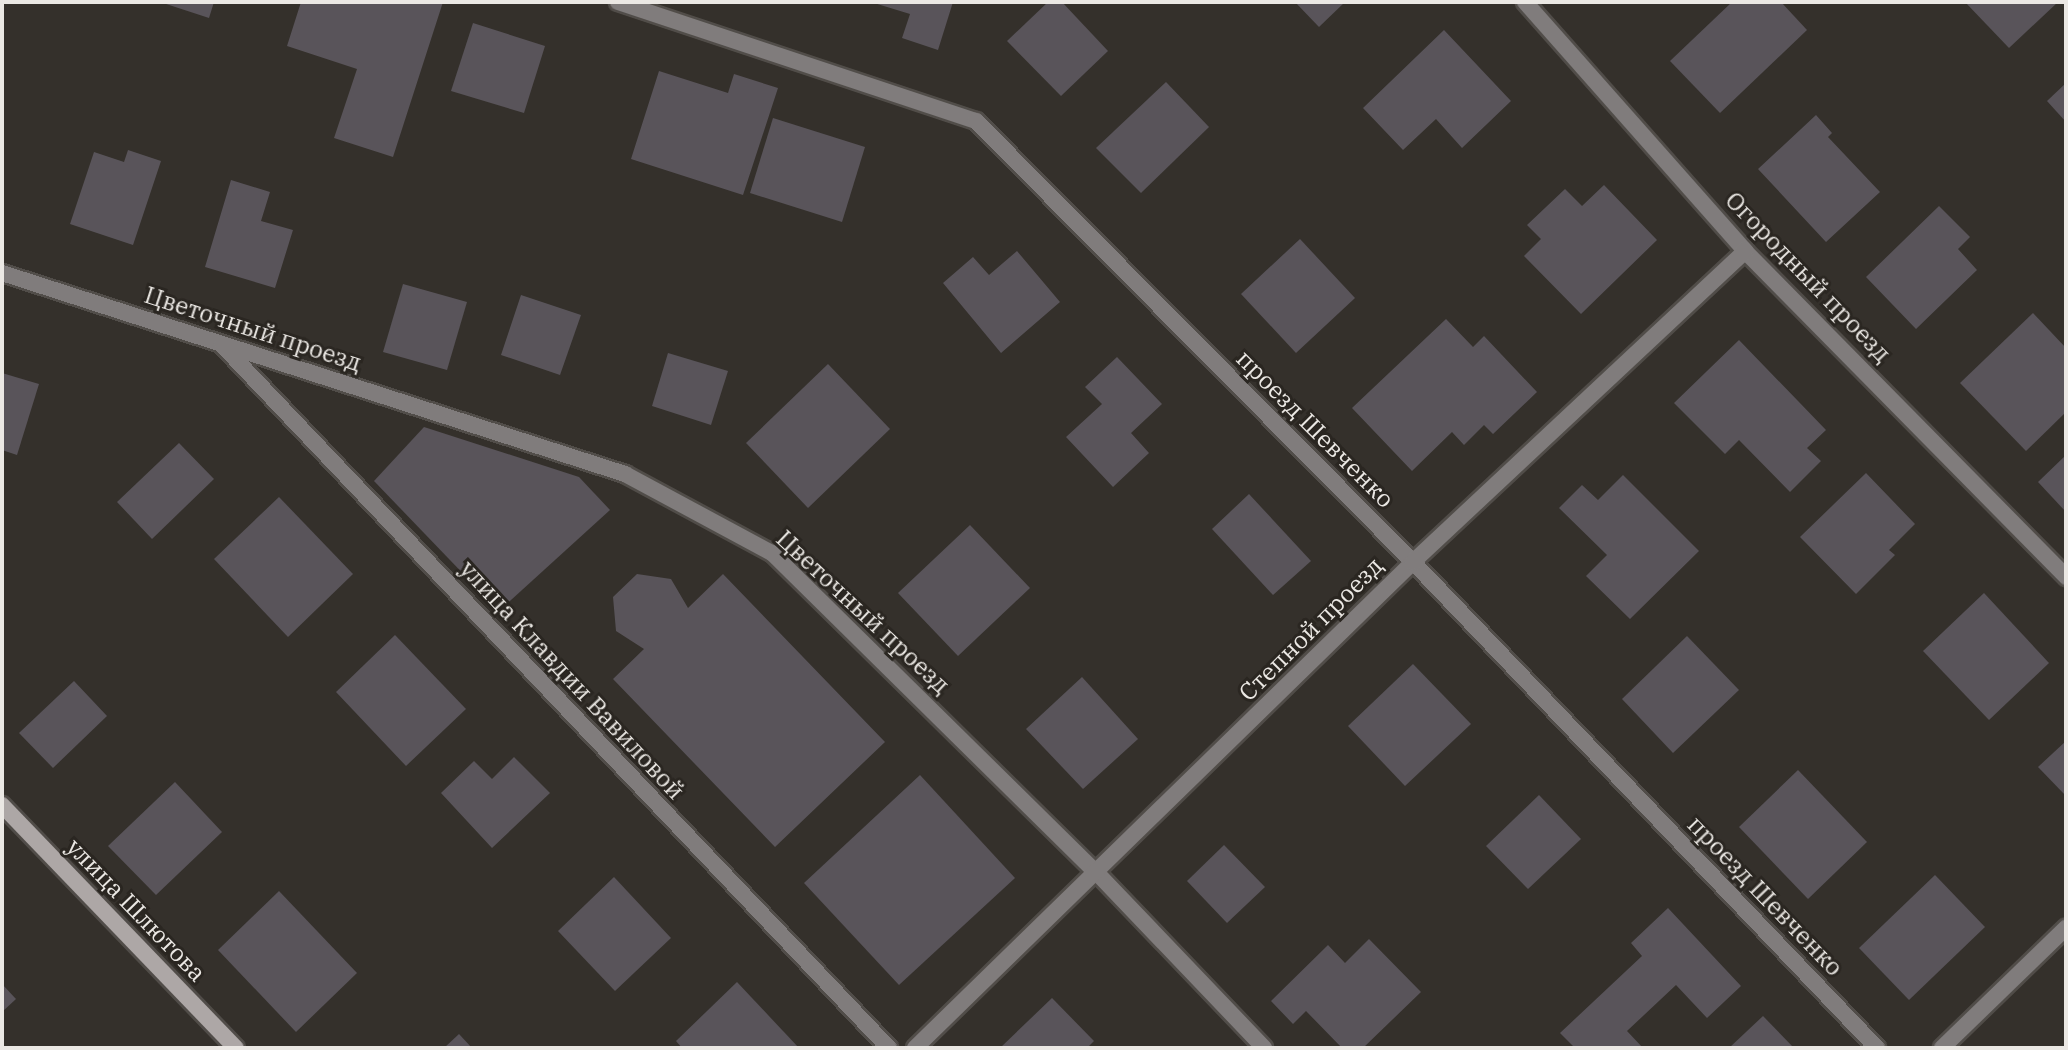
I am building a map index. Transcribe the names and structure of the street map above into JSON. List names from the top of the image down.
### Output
{
  "streets": {
    "main road": ["улица Шлютова"],
    "street": [
      "Огородный проезд",
      "Цветочный проезд",
      "проезд Шевченко",
      "Степной проезд",
      "улица Клавдии Вавиловой"
    ]
  },
  "crossings": [
    ["Огородный проезд", "Степной проезд"],
    ["Цветочный проезд", "Степной проезд"],
    ["Цветочный проезд", "улица Клавдии Вавиловой"],
    ["проезд Шевченко", "Степной проезд"]
  ]
}
